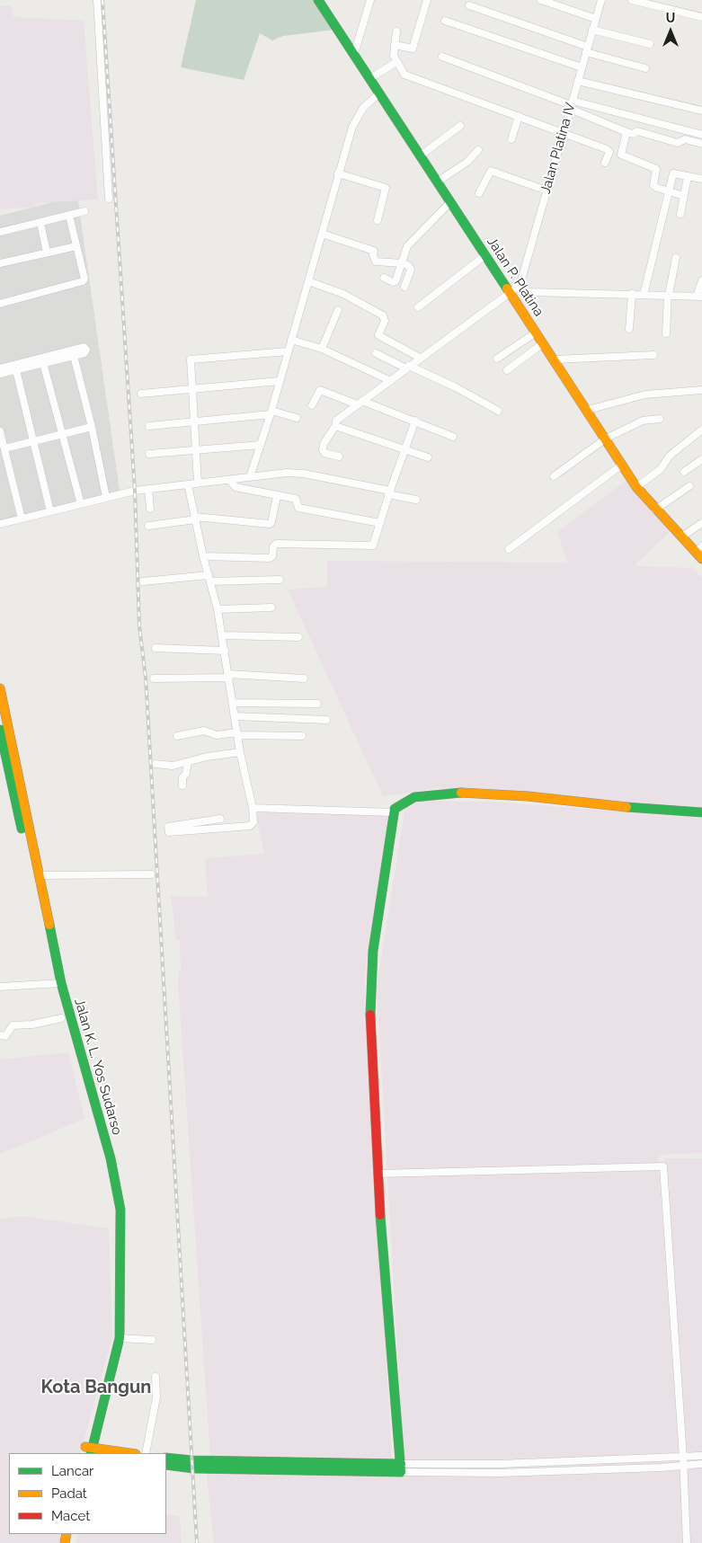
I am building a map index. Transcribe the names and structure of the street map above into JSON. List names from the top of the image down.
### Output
{
  "streets": {
    "main road": ["Jalan P. Platina", "Jalan K. L. Yos Sudarso"],
    "street": ["Jalan Platina IV"]
  },
  "crossings": [
    ["Jalan Platina IV", "Jalan P. Platina"]
  ],
  "districts": ["Kota Bangun"],
  "legend": ["Lancar", "Padat", "Macet"],
  "north": "top"
}
